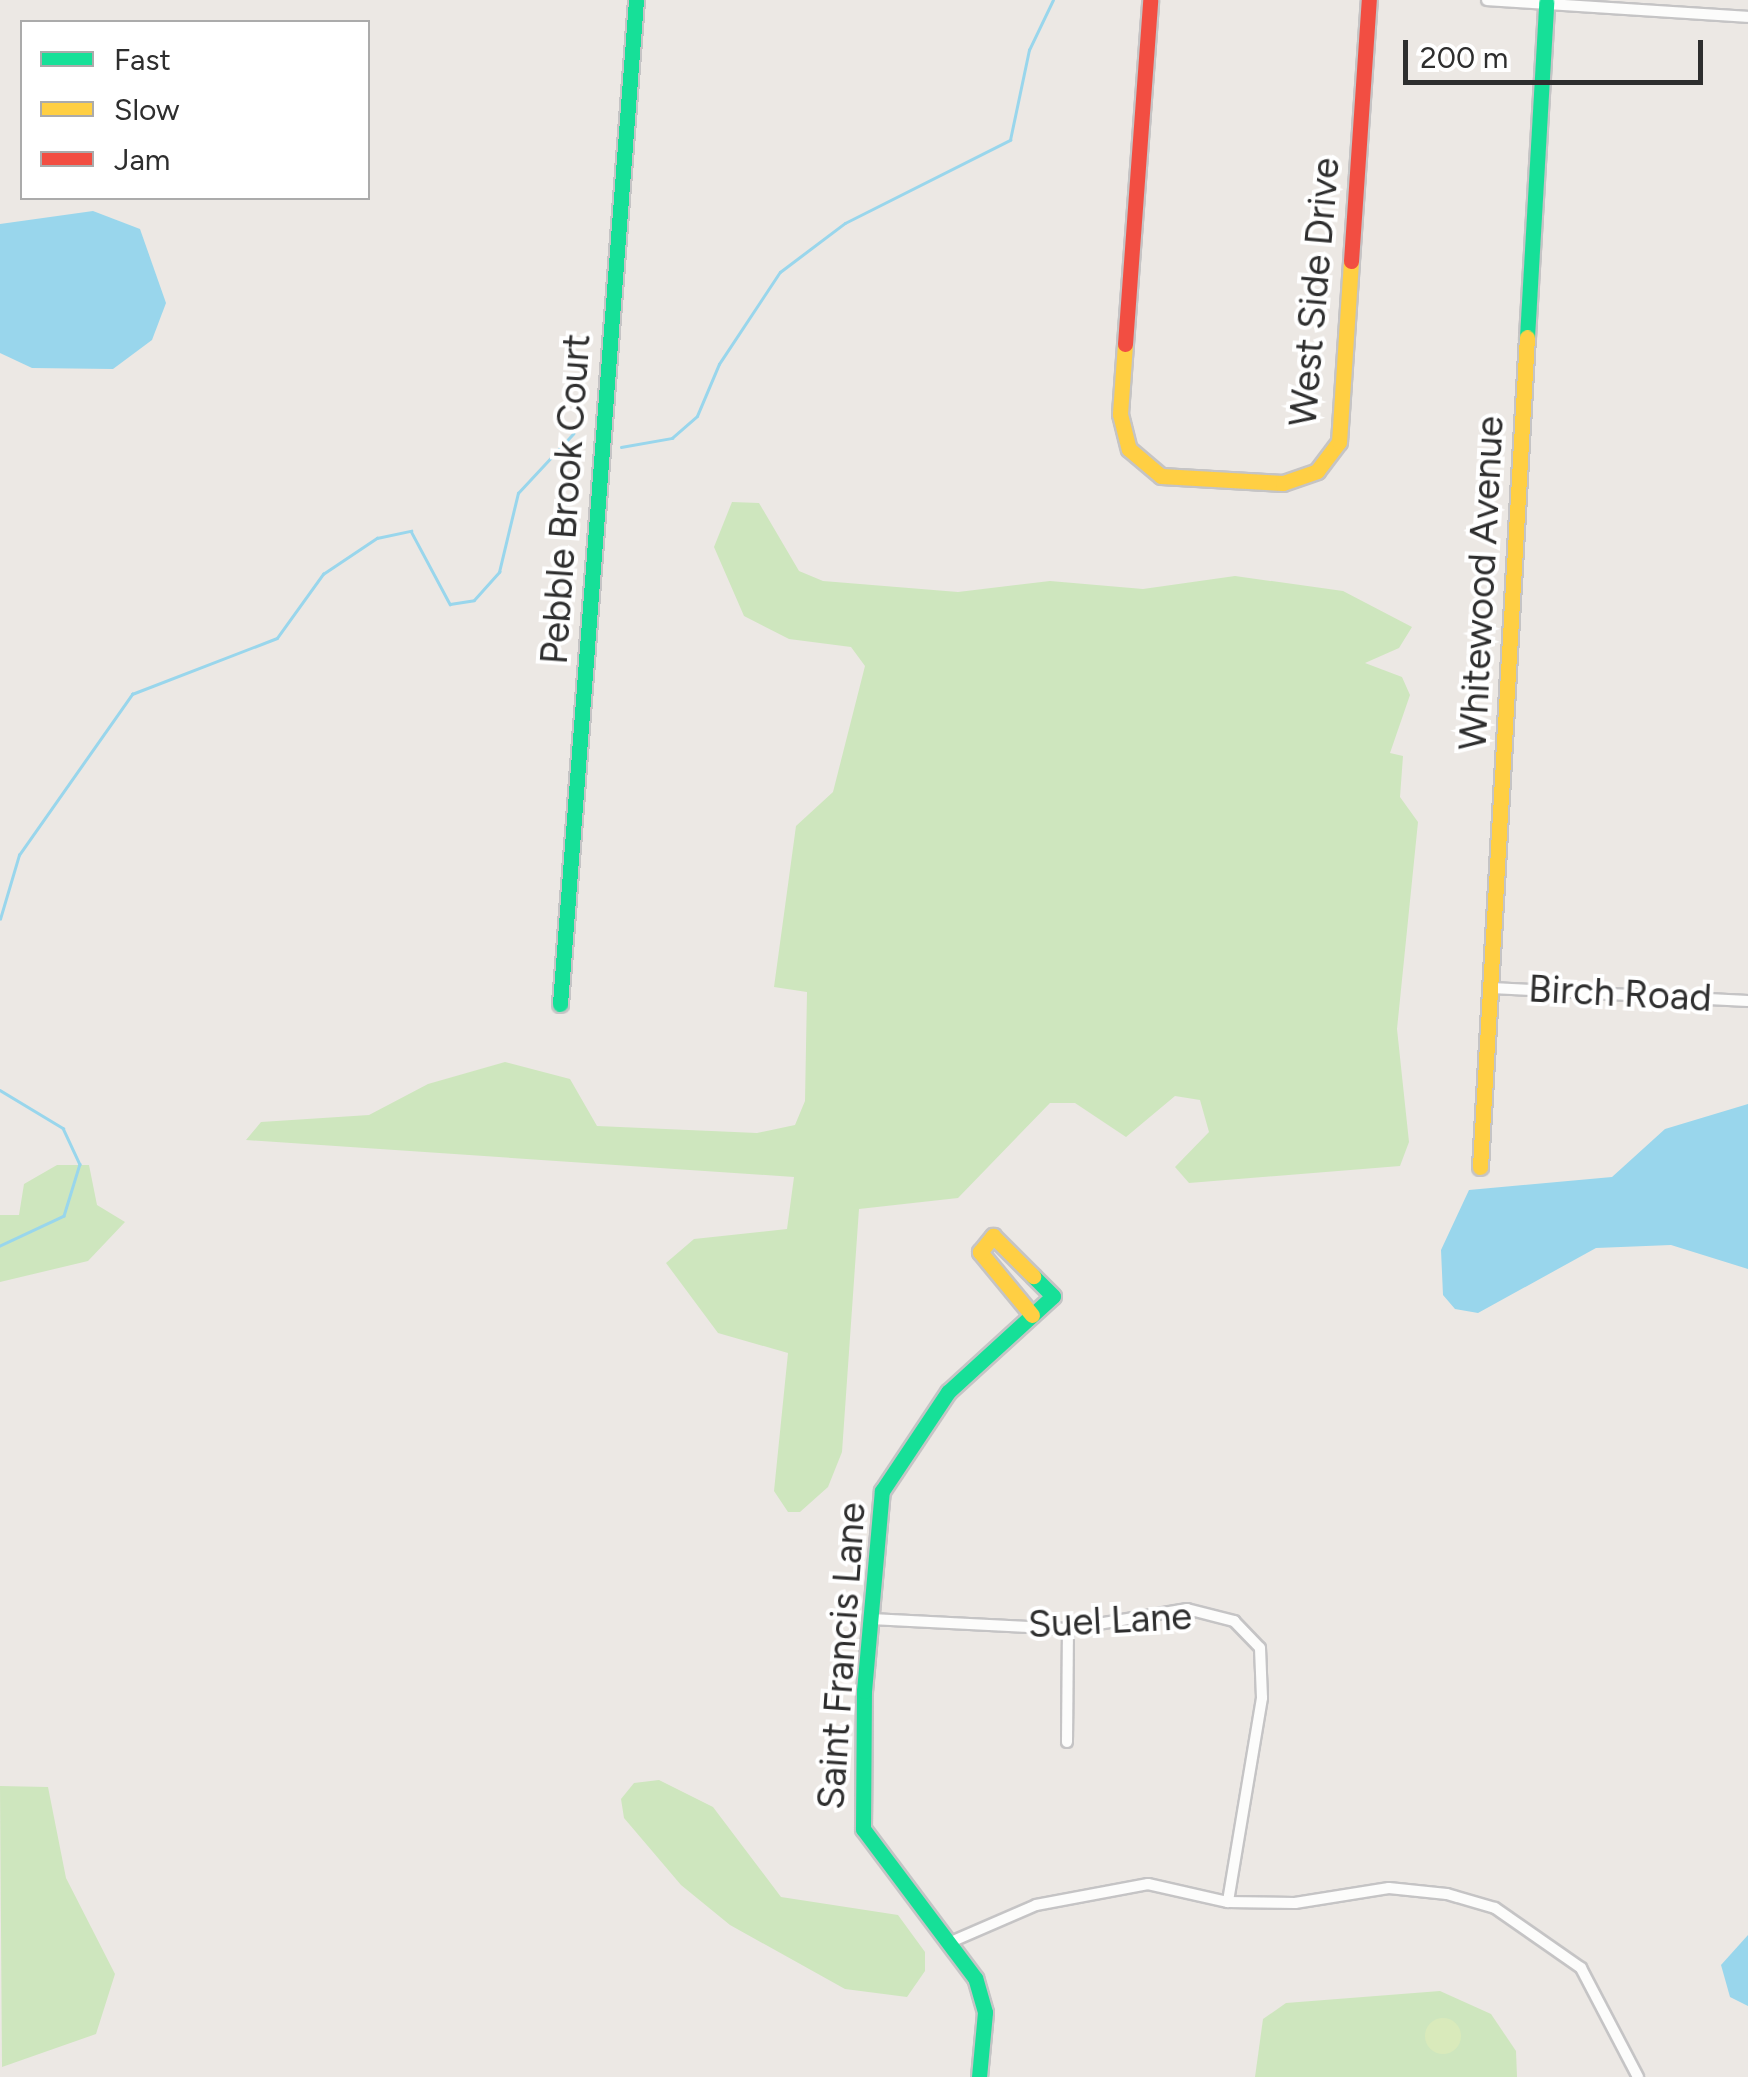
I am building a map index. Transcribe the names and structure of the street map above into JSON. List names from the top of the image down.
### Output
{
  "streets": {
    "street": [
      "West Side Drive",
      "Pebble Brook Court",
      "Whitewood Avenue",
      "Birch Road",
      "Suel Lane",
      "Saint Francis Lane"
    ]
  },
  "crossings": [
    ["Whitewood Avenue", "Birch Road"],
    ["Suel Lane", "Saint Francis Lane"]
  ],
  "legend": ["Fast", "Slow", "Jam"],
  "scale_bar": "200 m"
}
